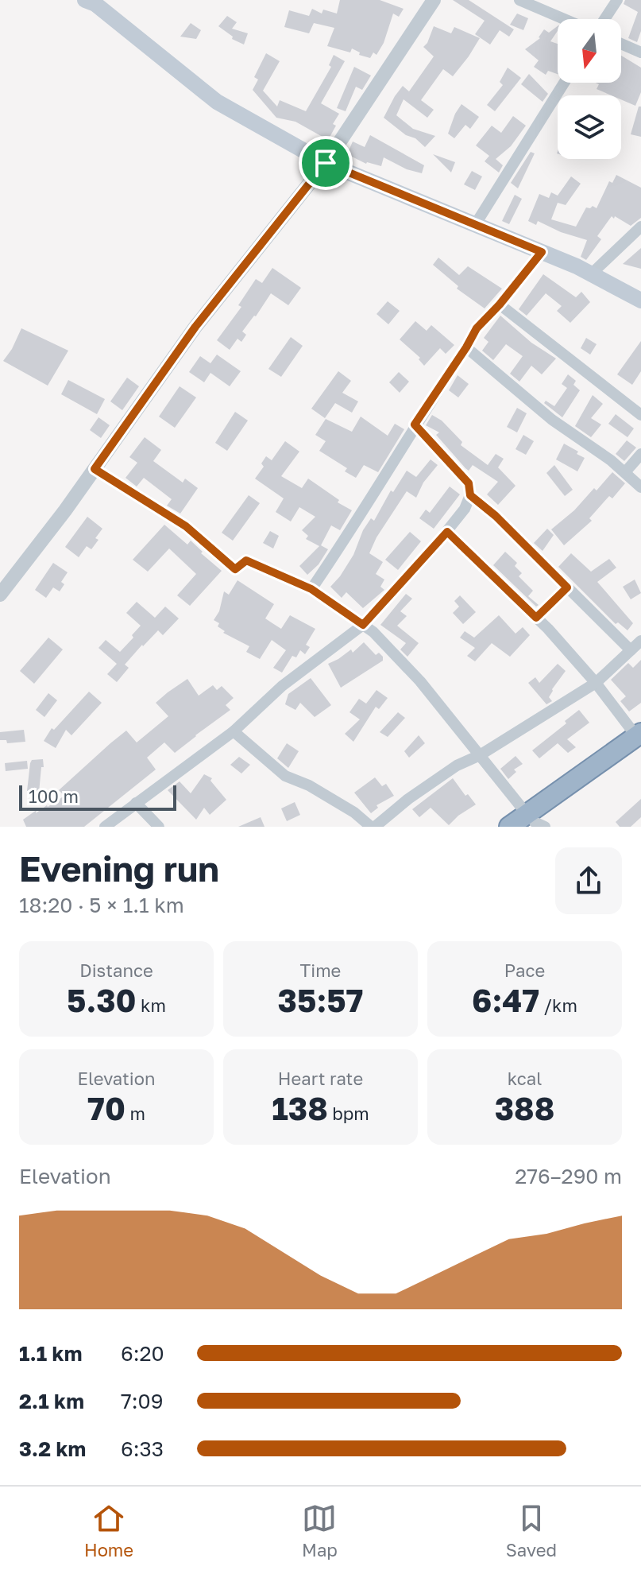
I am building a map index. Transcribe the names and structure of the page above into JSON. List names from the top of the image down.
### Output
{
  "scale_bar": "100 m",
  "north": "bottom",
  "page": {
    "scale": "100 m",
    "heading": ["Evening run", "18:20 · 5 × 1.1 km"],
    "stats": [
      ["Distance", "5.30 km"],
      ["Time", "35:57"],
      ["Pace", "6:47 /km"],
      ["Elevation", "70 m"],
      ["Heart rate", "138 bpm"],
      ["kcal", "388"]
    ],
    "chart": ["Elevation", "276–290 m"],
    "list": [
      {
        "name": "1.1 km",
        "note": "6:20"
      },
      {
        "name": "2.1 km",
        "note": "7:09"
      },
      {
        "name": "3.2 km",
        "note": "6:33"
      }
    ],
    "tabs": ["Home", "Map", "Saved"]
  }
}
